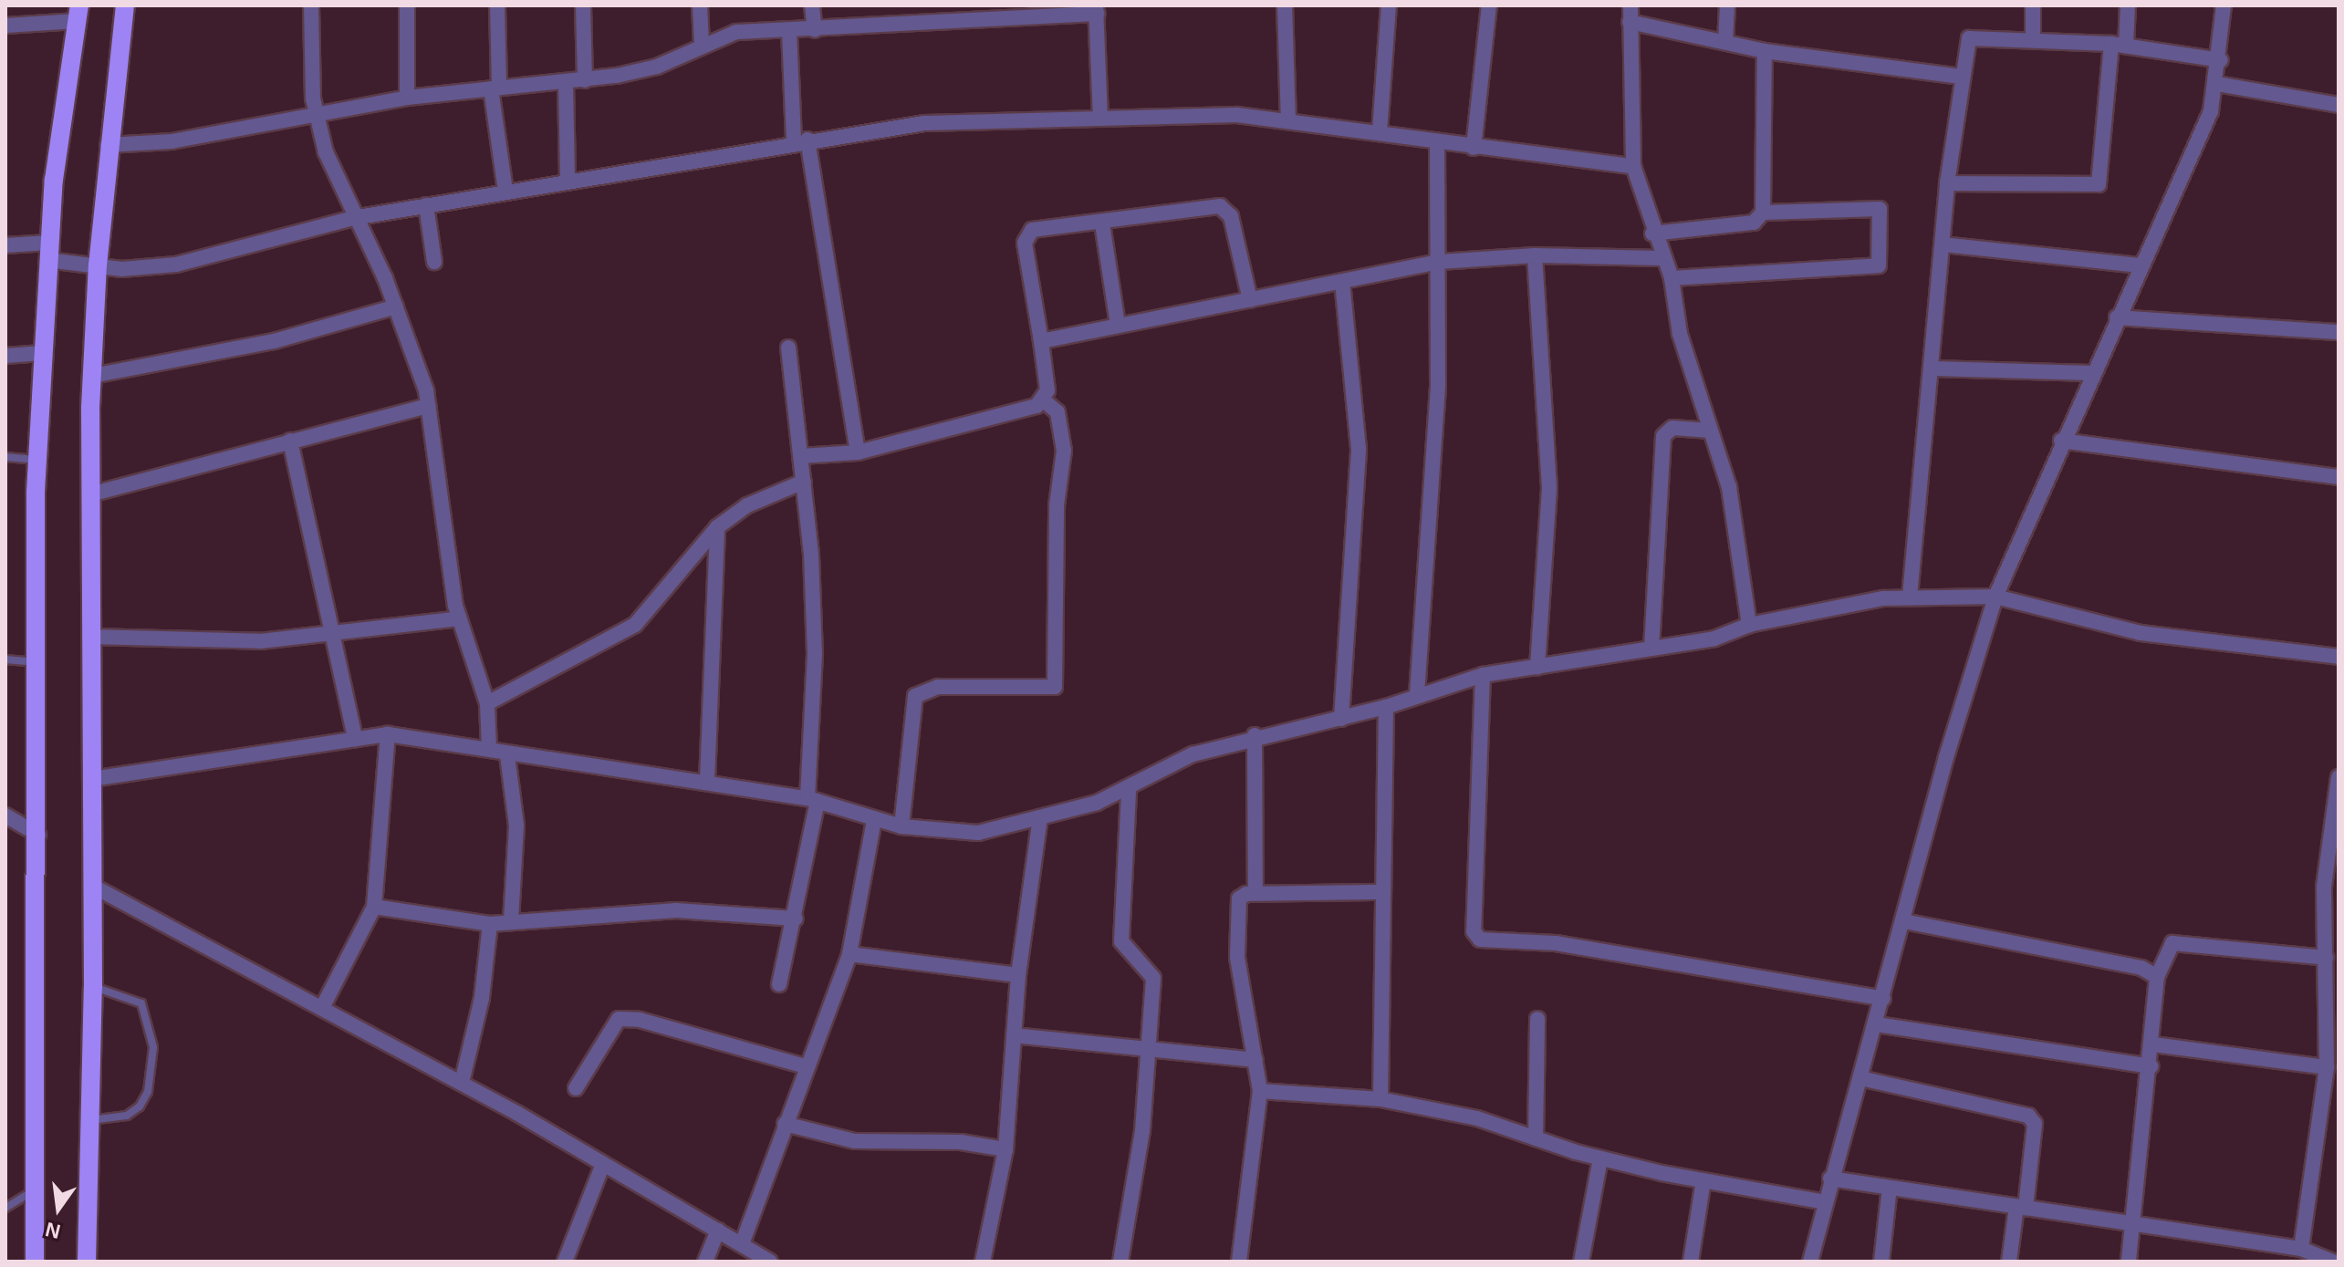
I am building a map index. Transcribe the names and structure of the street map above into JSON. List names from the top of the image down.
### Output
{
  "north": "bottom"
}
